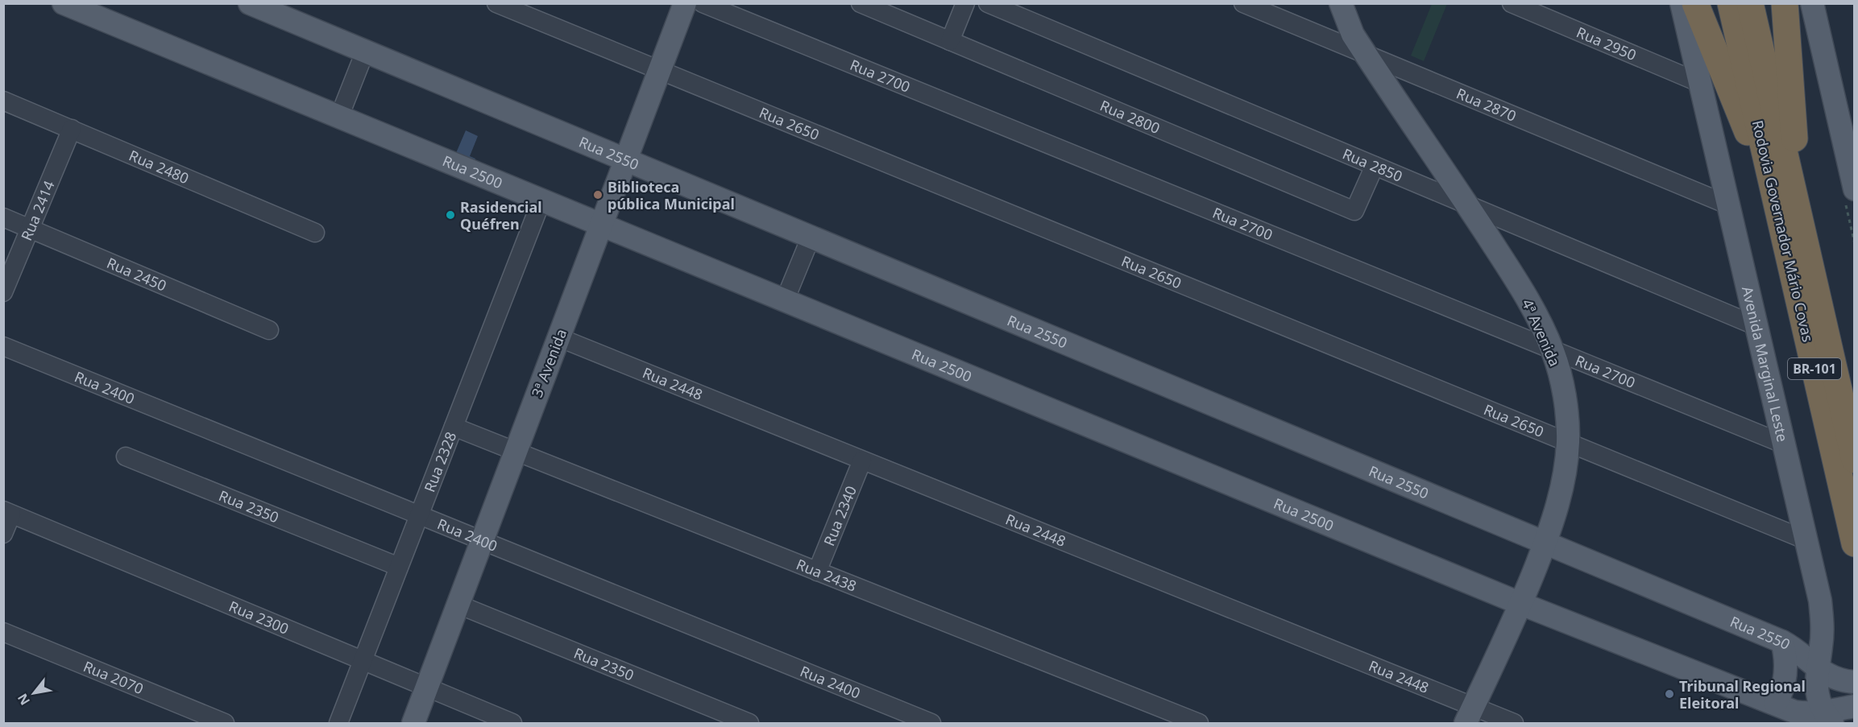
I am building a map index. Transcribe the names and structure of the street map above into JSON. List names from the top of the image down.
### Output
{
  "streets": {
    "highway": ["Rodovia Governador Mário Covas", "BR-101"],
    "main road": [
      "Rua 2550",
      "Rua 2500",
      "4ª Avenida",
      "3ª Avenida",
      "Avenida Marginal Leste"
    ],
    "street": [
      "Rua 2950",
      "Rua 2700",
      "Rua 2870",
      "Rua 2800",
      "Rua 2650",
      "Rua 2850",
      "Rua 2480",
      "Rua 2414",
      "Rua 2450",
      "Rua 2448",
      "Rua 2400",
      "Rua 2328",
      "Rua 2350",
      "Rua 2340",
      "Rua 2438",
      "Rua 2300",
      "Rua 2070"
    ]
  },
  "crossings": [
    ["Rua 2950", "Avenida Marginal Leste"],
    ["Rua 2700", "4ª Avenida"],
    ["Rua 2700", "Avenida Marginal Leste"],
    ["Rua 2870", "4ª Avenida"],
    ["Rua 2870", "Avenida Marginal Leste"],
    ["Rua 2800", "Rua 2850"],
    ["Rua 2650", "4ª Avenida"],
    ["Rua 2650", "3ª Avenida"],
    ["Rua 2650", "Avenida Marginal Leste"],
    ["Rua 2550", "4ª Avenida"],
    ["Rua 2550", "3ª Avenida"],
    ["Rua 2550", "Avenida Marginal Leste"],
    ["Rua 2850", "4ª Avenida"],
    ["Rua 2850", "Avenida Marginal Leste"],
    ["Rua 2480", "Rua 2414"],
    ["Rua 2500", "4ª Avenida"],
    ["Rua 2500", "3ª Avenida"],
    ["Rua 2500", "Avenida Marginal Leste"],
    ["Rua 2500", "Rua 2328"],
    ["Rua 2414", "Rua 2450"],
    ["4ª Avenida", "Rua 2448"],
    ["3ª Avenida", "Rua 2448"],
    ["3ª Avenida", "Rua 2400"],
    ["3ª Avenida", "Rua 2350"],
    ["3ª Avenida", "Rua 2438"],
    ["3ª Avenida", "Rua 2300"],
    ["Rua 2448", "Rua 2340"],
    ["Rua 2400", "Rua 2328"],
    ["Rua 2328", "Rua 2350"],
    ["Rua 2328", "Rua 2438"],
    ["Rua 2328", "Rua 2300"],
    ["Rua 2340", "Rua 2438"]
  ],
  "places": ["Biblioteca pública Municipal", "Rasidencial Quéfren", "Tribunal Regional Eleitoral"],
  "north": "bottom left"
}
